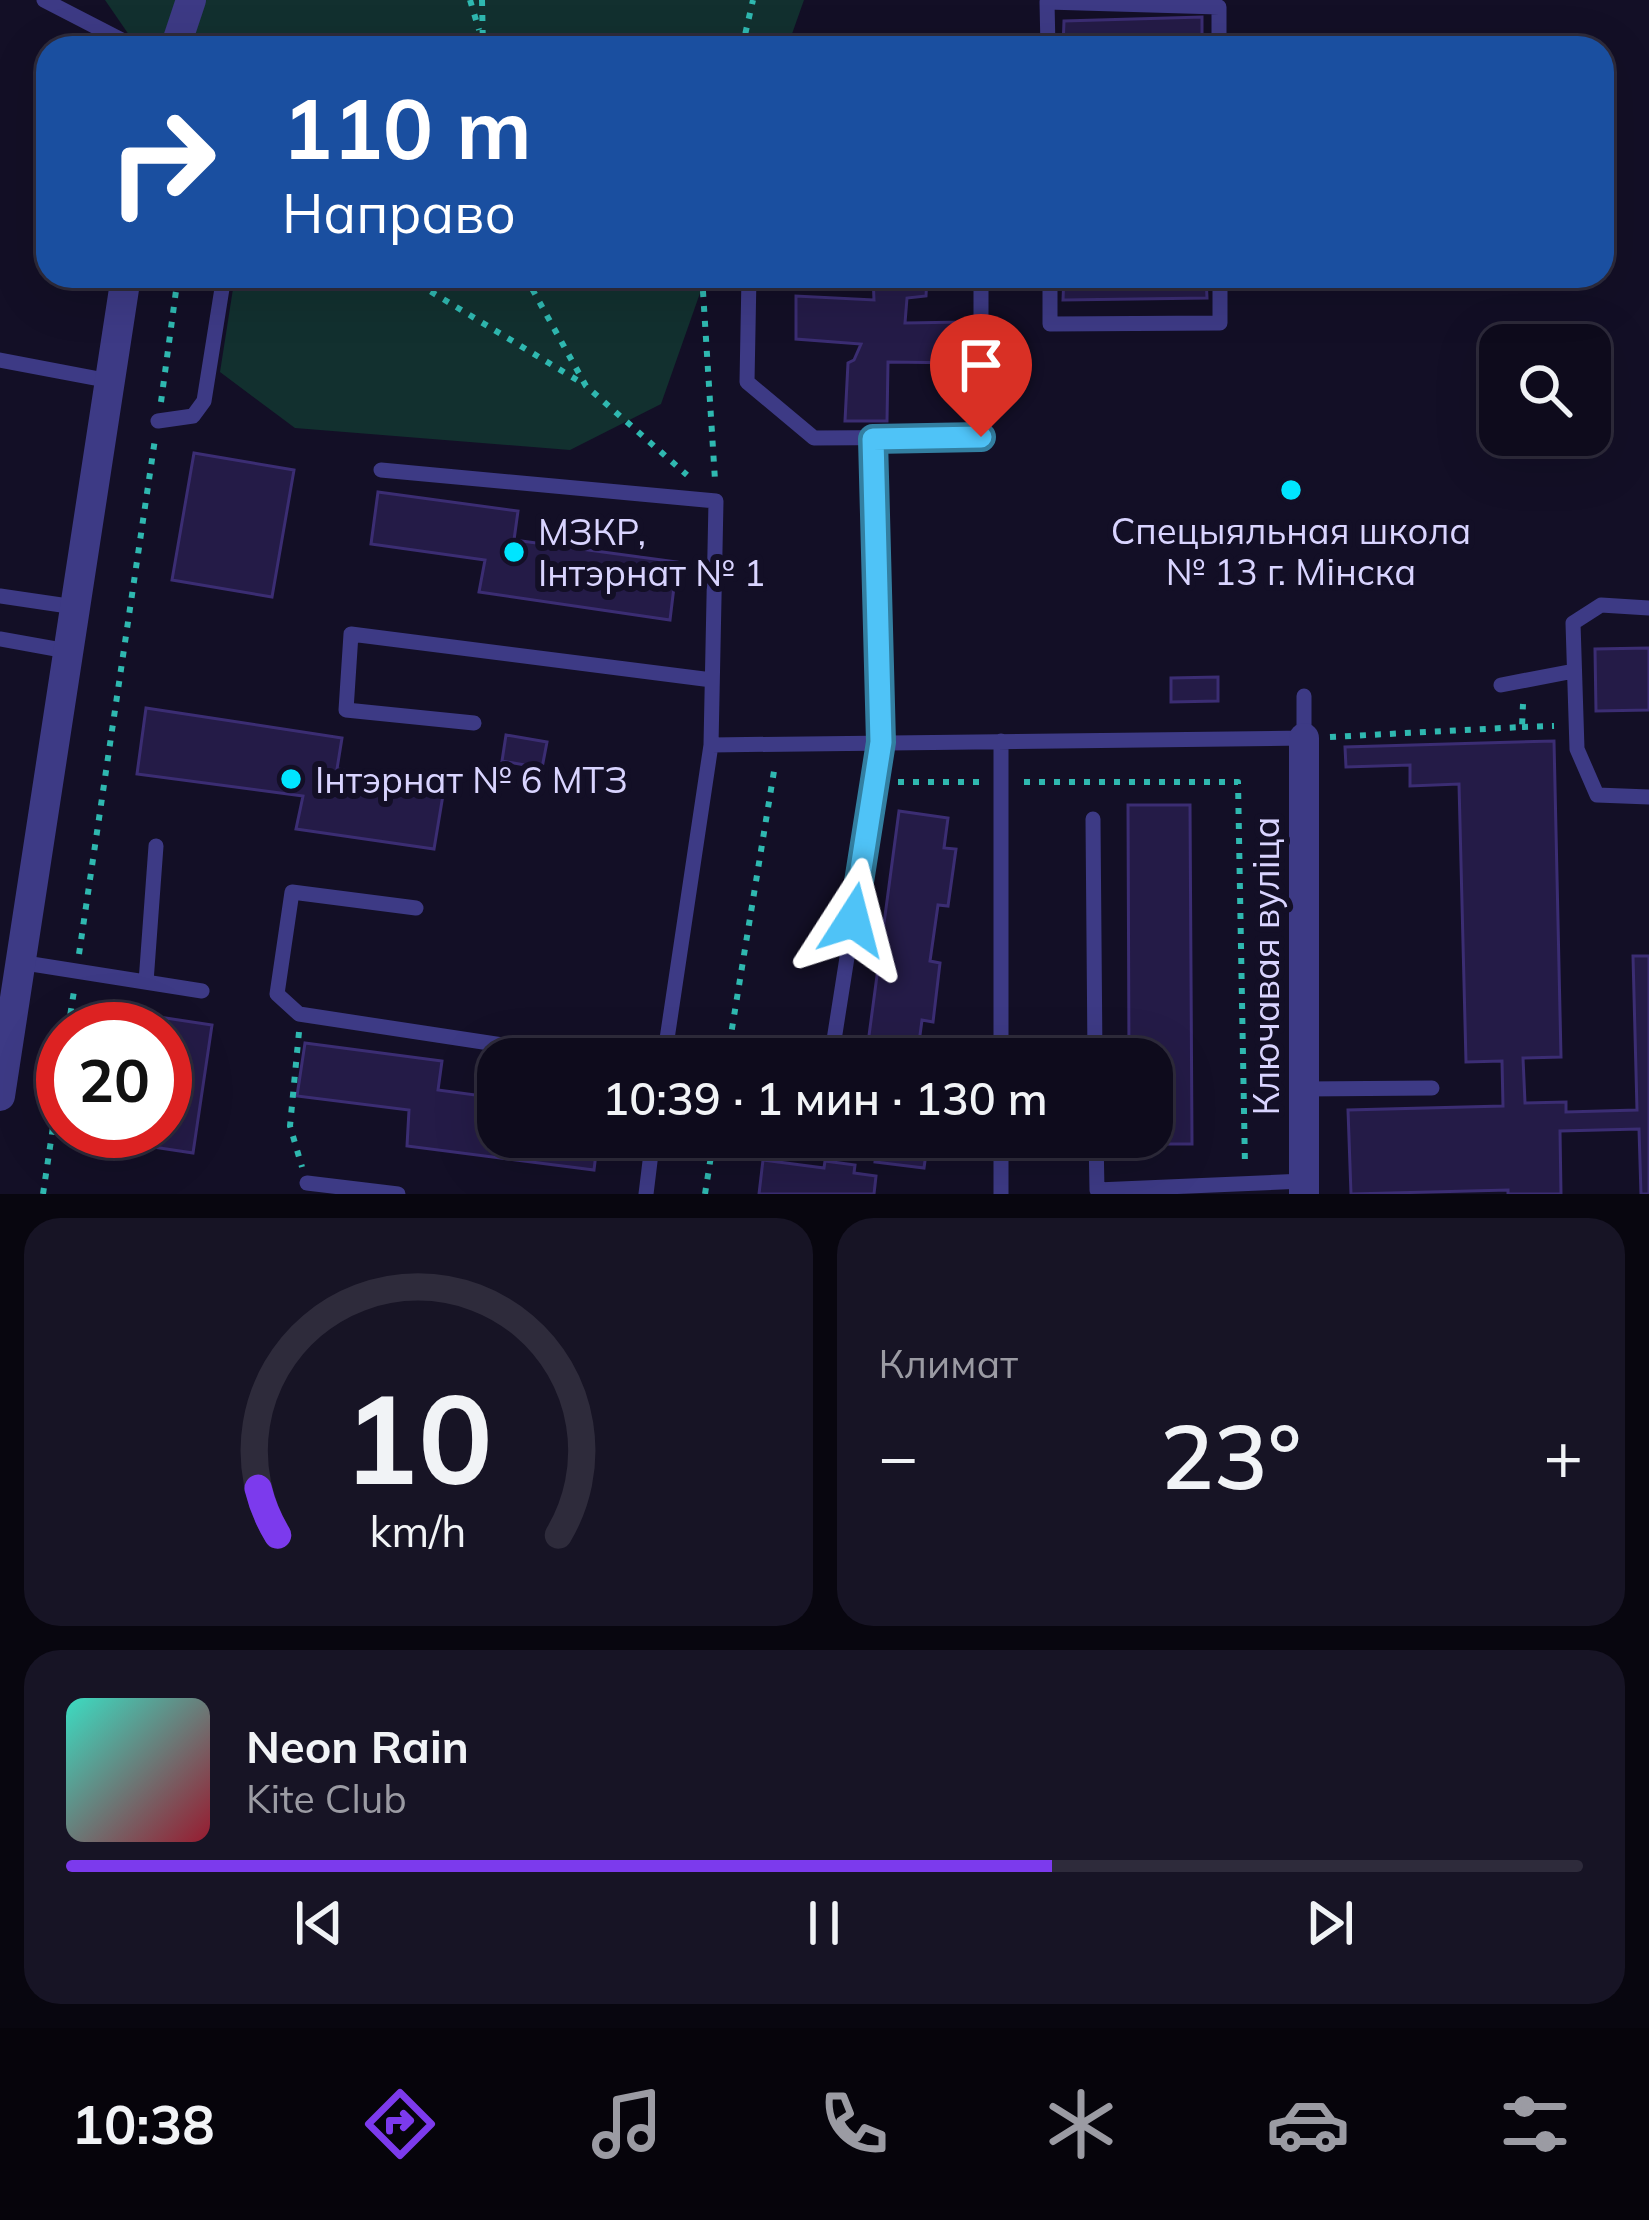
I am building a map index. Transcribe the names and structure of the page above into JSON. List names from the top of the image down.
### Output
{
  "streets": {
    "street": ["Ключавая вуліца"]
  },
  "places": ["Спецыяльная школа № 13 г. Мінска", "МЗКР, Інтэрнат № 1", "Інтэрнат № 6 МТЗ"],
  "page": {
    "turn": ["110 m", "Направо"],
    "limit": "20",
    "trip": "10:39 · 1 мин · 130 m",
    "tile": "Климат",
    "heat": ["−", "23°", "+"],
    "song": ["Neon Rain", "Kite Club"],
    "tabs": "10:38",
    "gauge": ["10", "km/h"]
  }
}
